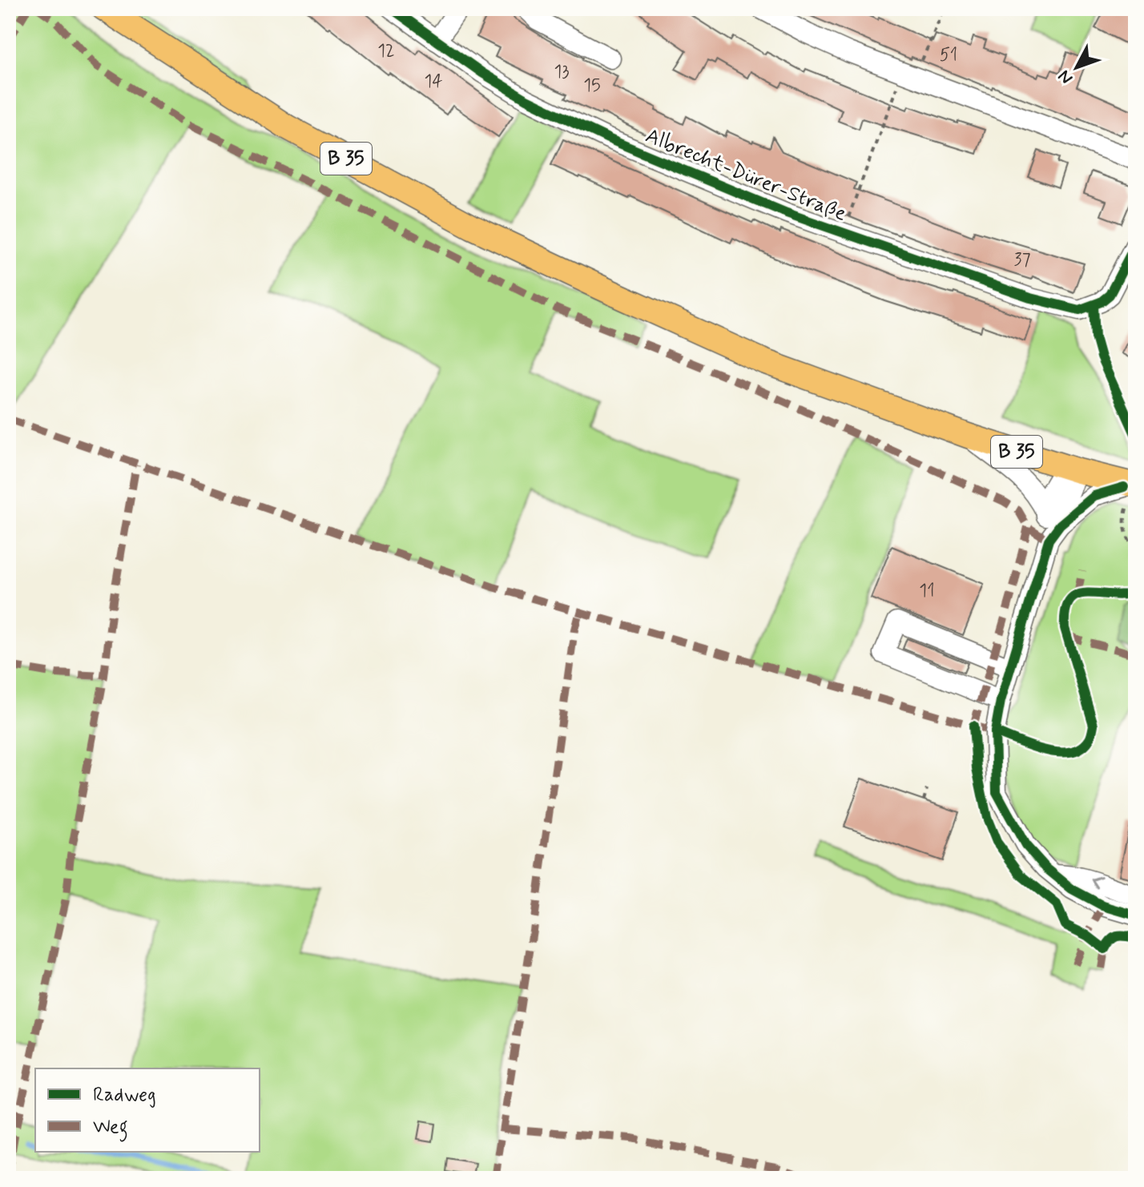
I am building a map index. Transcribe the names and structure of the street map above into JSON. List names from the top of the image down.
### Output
{
  "streets": {
    "main road": ["B 35"],
    "street": ["Albrecht-Dürer-Straße"]
  },
  "house_numbers": [
    "12",
    "51",
    "13",
    "14",
    "15",
    "37",
    "11"
  ],
  "legend": ["Radweg", "Weg"],
  "north": "bottom left"
}
